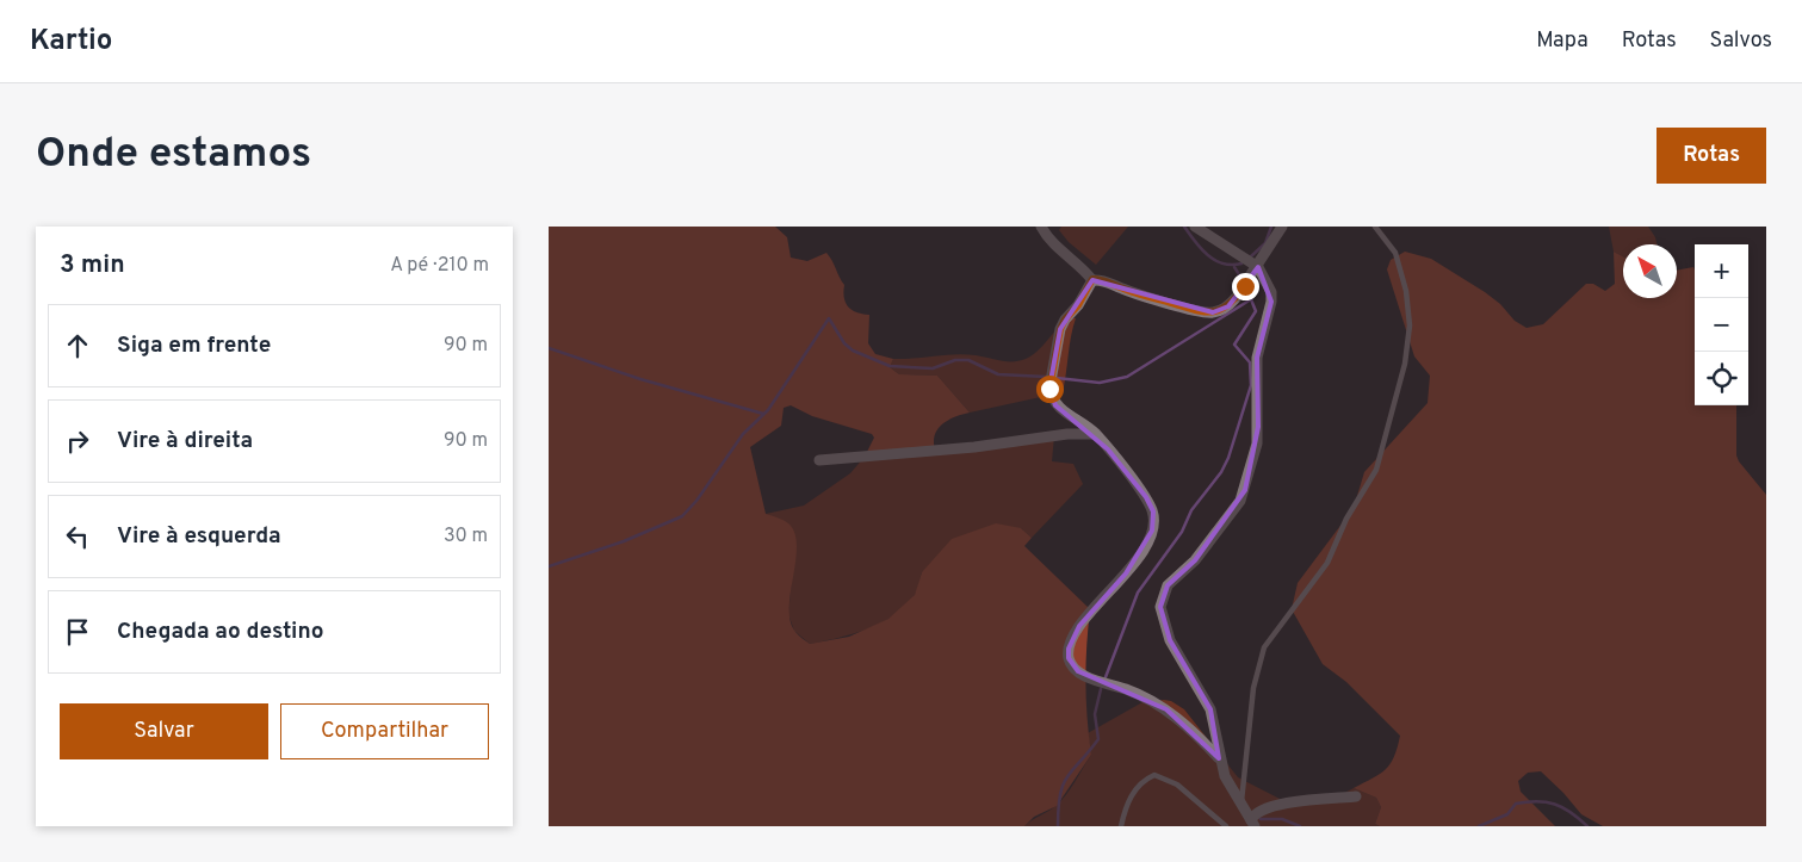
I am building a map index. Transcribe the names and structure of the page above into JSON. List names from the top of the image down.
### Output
{
  "north": "top left",
  "page": {
    "header": "Kartio",
    "nav": ["Mapa", "Rotas", "Salvos"],
    "buttons": [
      "Rotas",
      ["Salvar", "Compartilhar"]
    ],
    "title": "Onde estamos",
    "heading": ["3 min", "A pé · 210 m"],
    "map_buttons": ["+", "−"],
    "list": [
      ["Siga em frente", "90 m"],
      ["Vire à direita", "90 m"],
      ["Vire à esquerda", "30 m"],
      "Chegada ao destino"
    ]
  }
}
